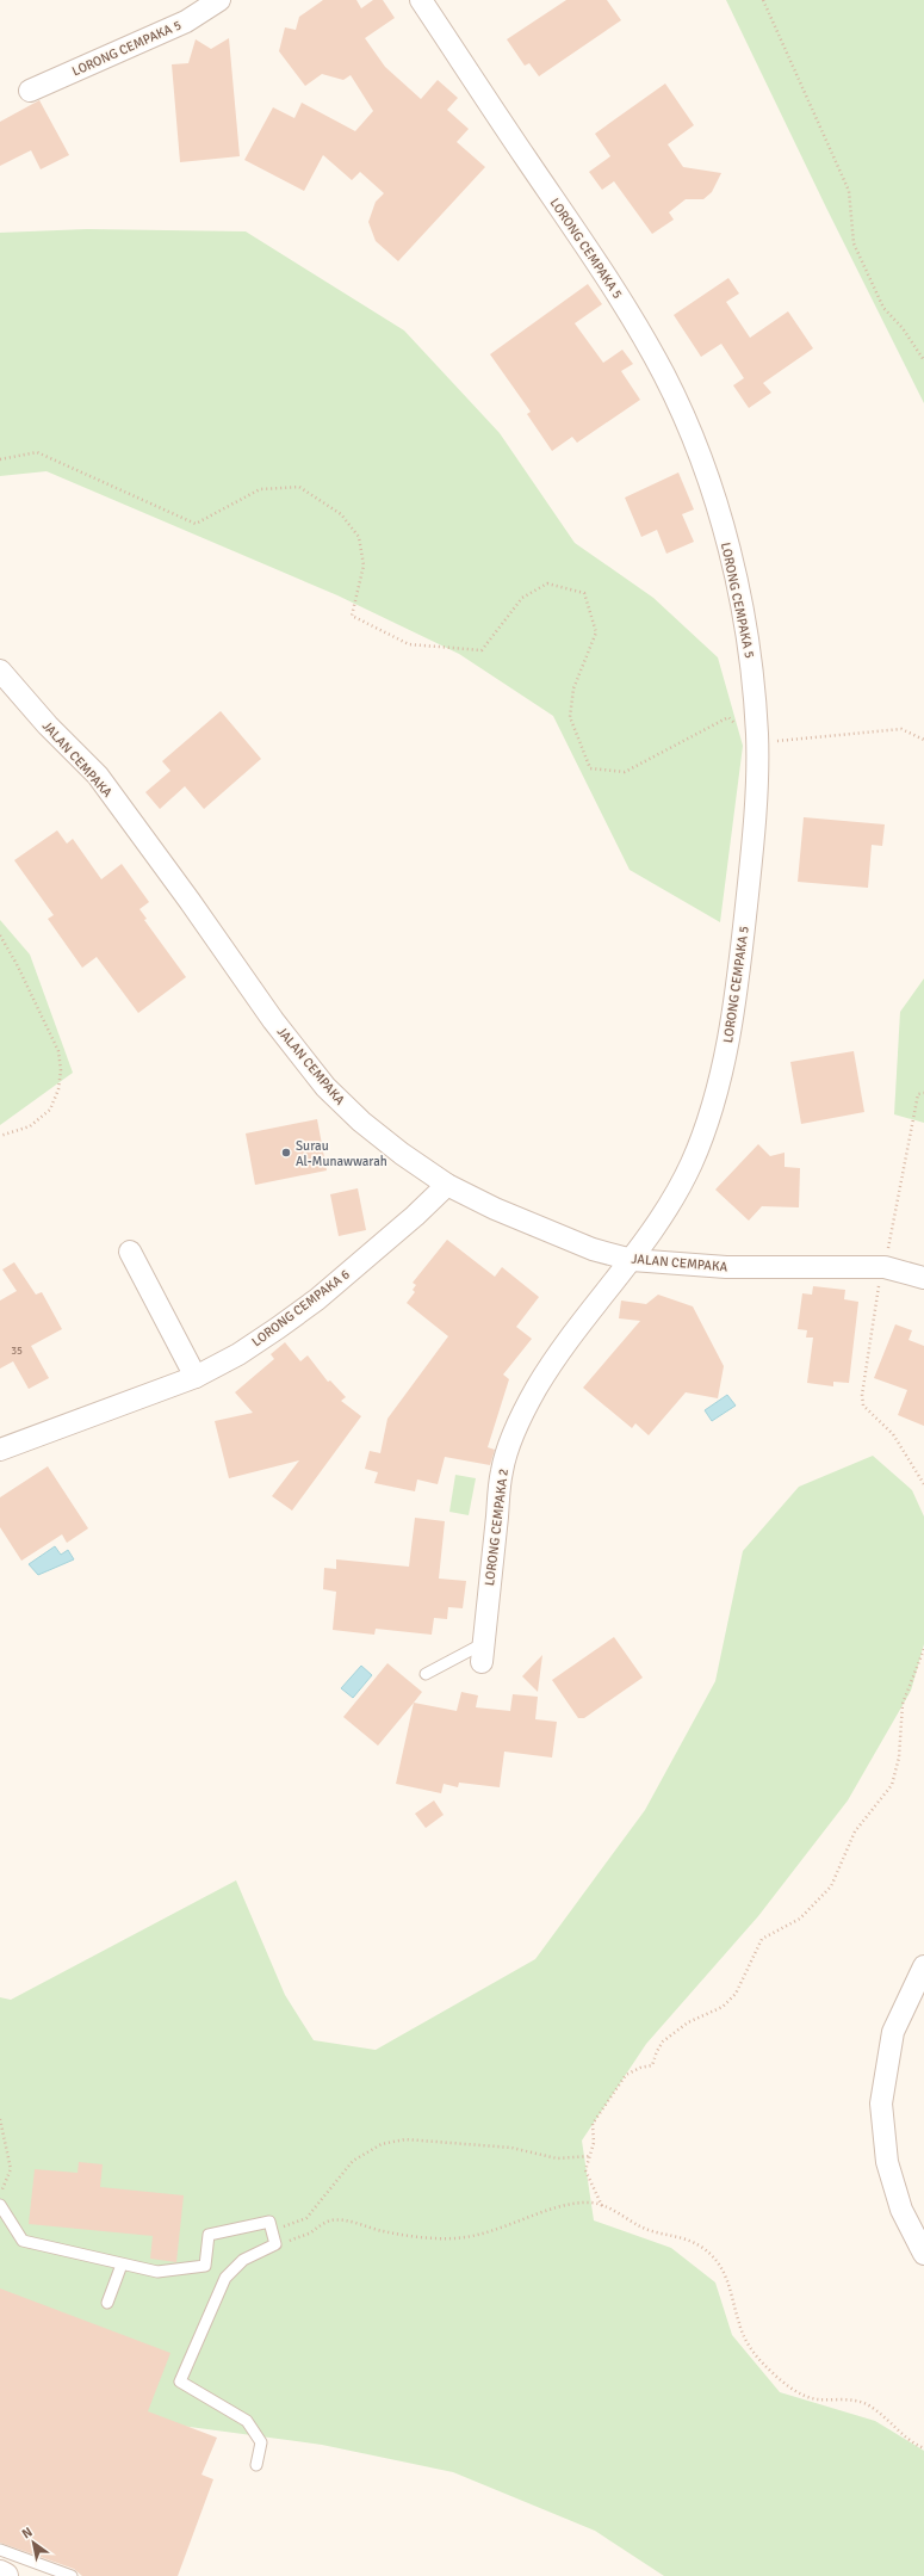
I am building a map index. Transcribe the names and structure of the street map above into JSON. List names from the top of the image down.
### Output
{
  "streets": {
    "street": [
      "LORONG CEMPAKA 5",
      "JALAN CEMPAKA",
      "LORONG CEMPAKA 6",
      "LORONG CEMPAKA 2"
    ]
  },
  "crossings": [
    ["LORONG CEMPAKA 5", "JALAN CEMPAKA"],
    ["LORONG CEMPAKA 5", "LORONG CEMPAKA 2"],
    ["JALAN CEMPAKA", "LORONG CEMPAKA 6"],
    ["JALAN CEMPAKA", "LORONG CEMPAKA 2"]
  ],
  "places": ["Surau Al-Munawwarah"],
  "house_numbers": ["35"],
  "north": "top left"
}
